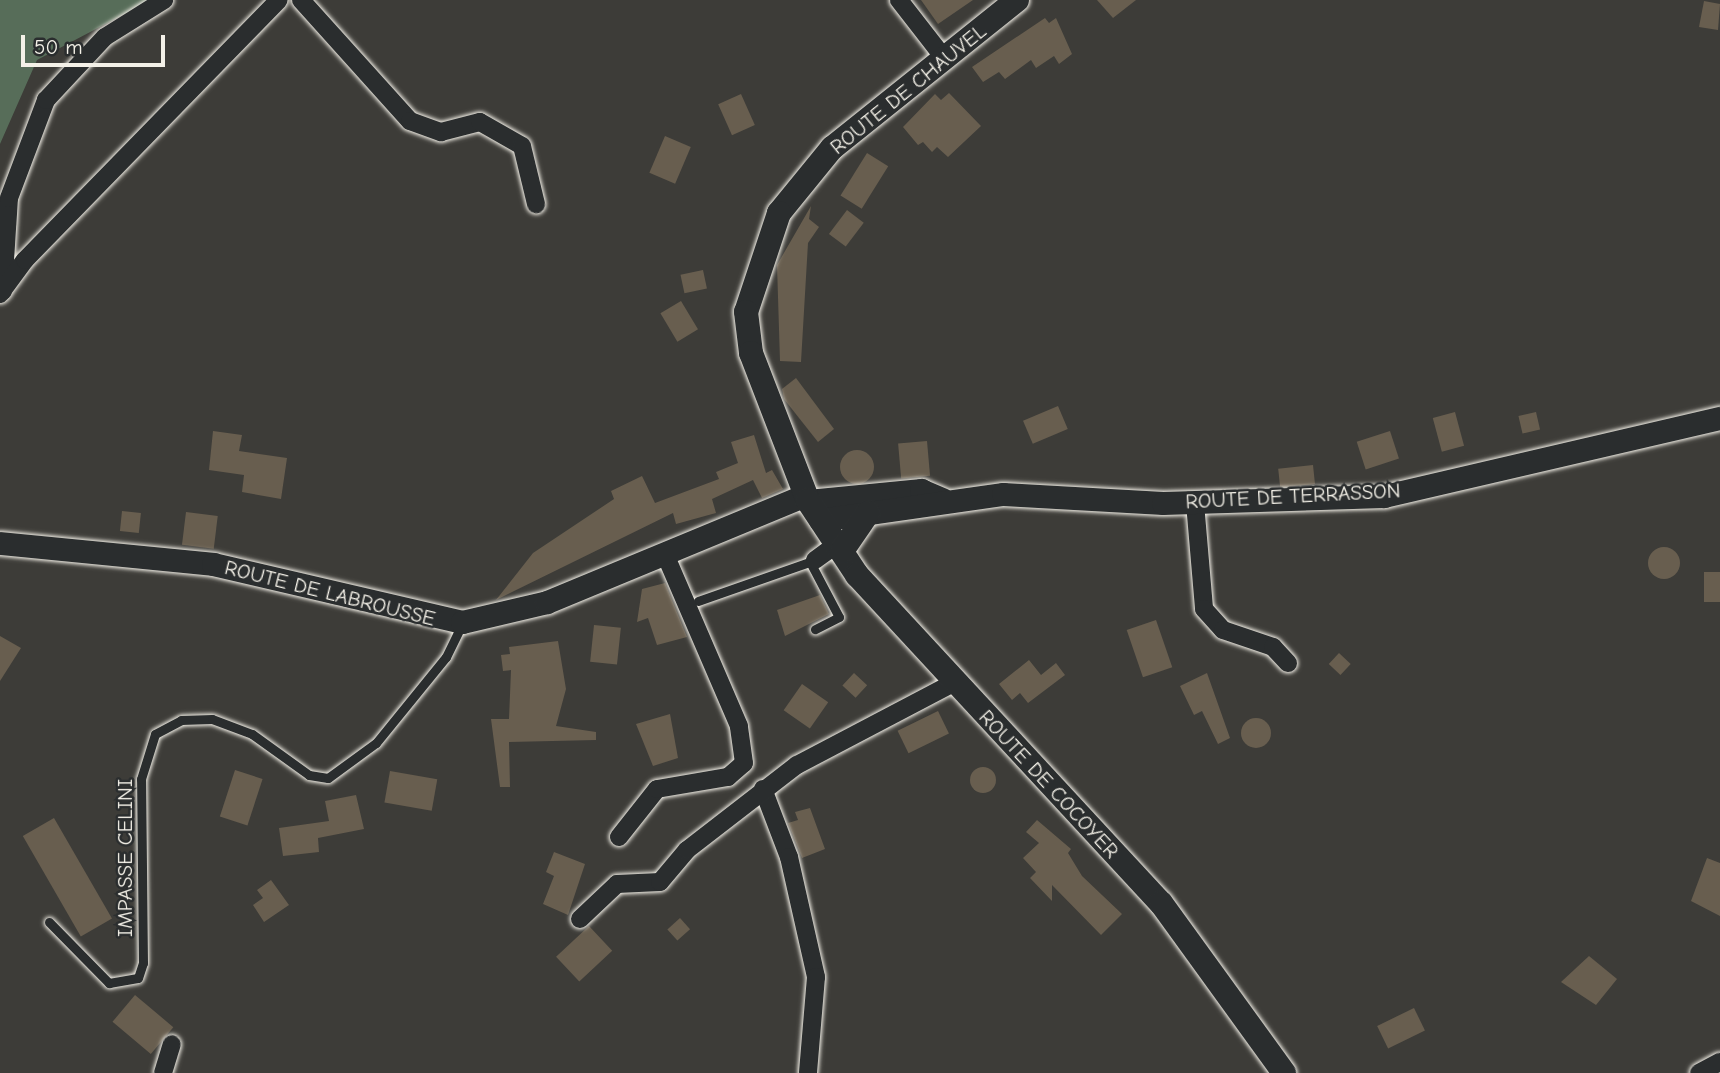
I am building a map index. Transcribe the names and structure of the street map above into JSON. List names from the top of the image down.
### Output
{
  "streets": {
    "main road": ["ROUTE DE CHAUVEL", "ROUTE DE COCOYER"],
    "street": ["ROUTE DE TERRASSON", "ROUTE DE LABROUSSE"],
    "lane": ["IMPASSE CELINI"]
  },
  "crossings": [
    ["ROUTE DE CHAUVEL", "ROUTE DE TERRASSON"],
    ["ROUTE DE CHAUVEL", "ROUTE DE LABROUSSE"],
    ["ROUTE DE CHAUVEL", "ROUTE DE COCOYER"],
    ["ROUTE DE TERRASSON", "ROUTE DE LABROUSSE"],
    ["ROUTE DE TERRASSON", "ROUTE DE COCOYER"],
    ["ROUTE DE LABROUSSE", "ROUTE DE COCOYER"],
    ["ROUTE DE LABROUSSE", "IMPASSE CELINI"]
  ],
  "scale_bar": "50 m"
}
